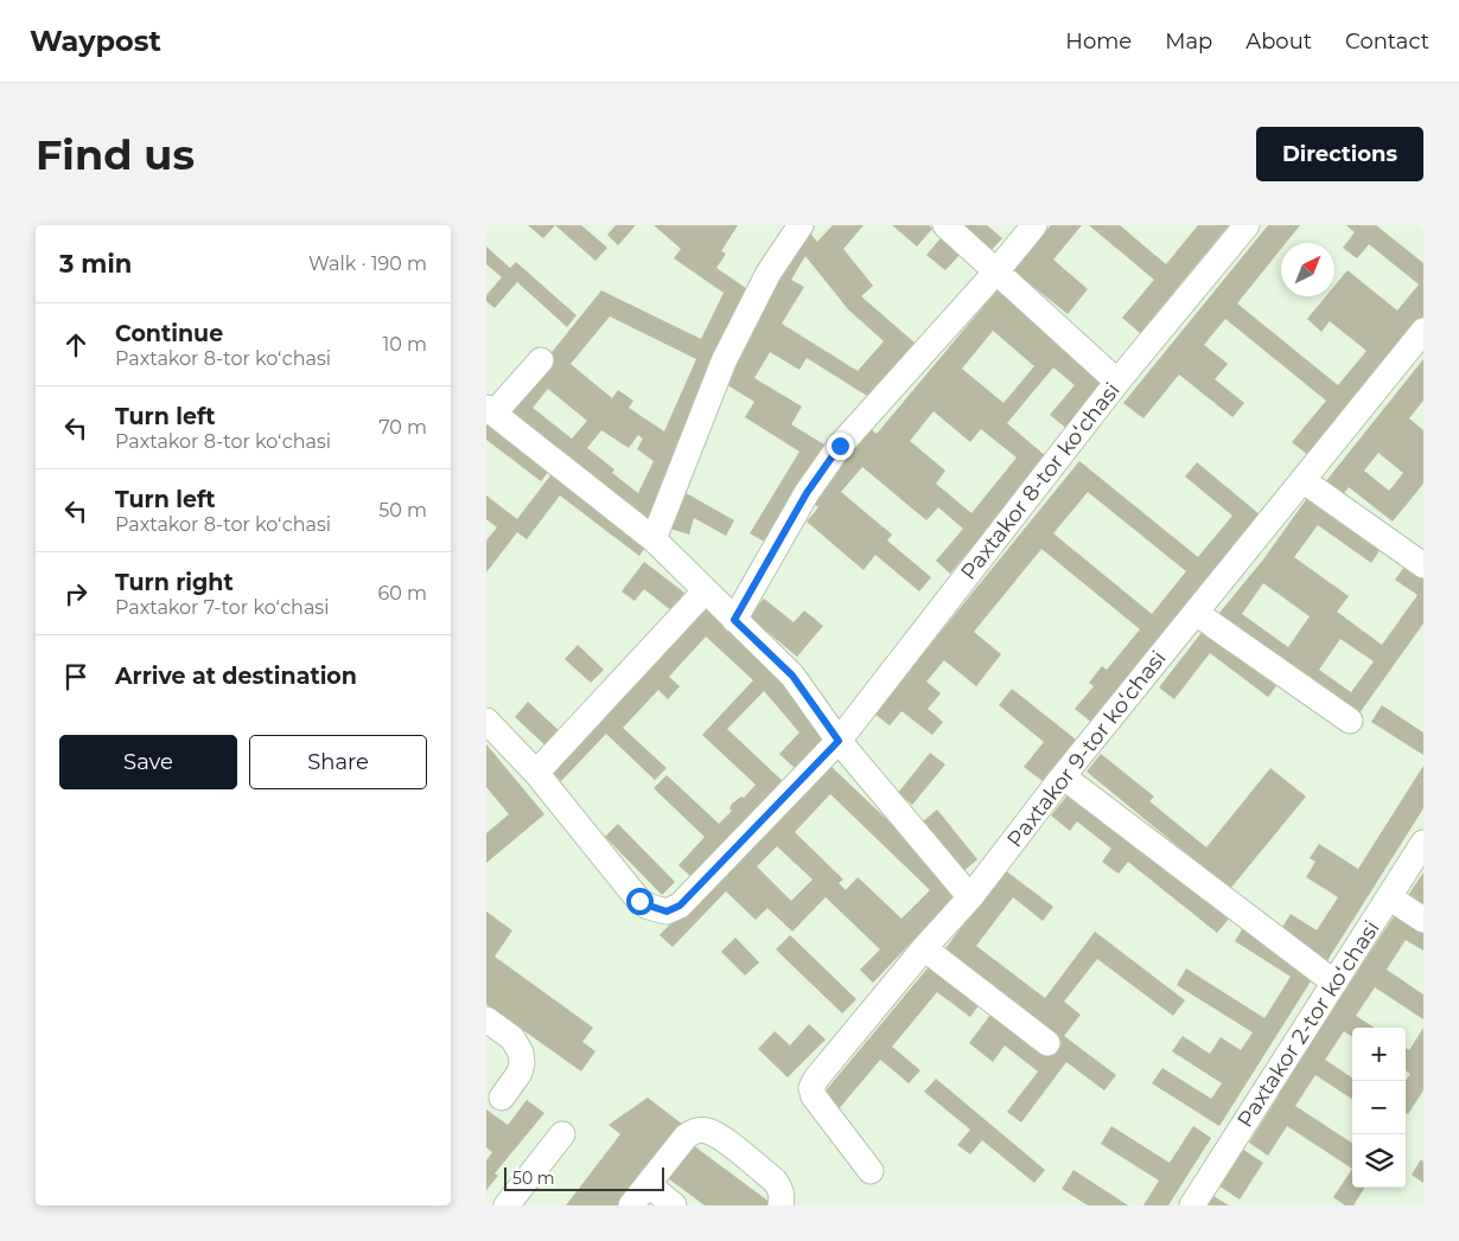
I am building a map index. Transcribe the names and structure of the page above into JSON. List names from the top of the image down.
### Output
{
  "streets": {
    "street": ["Paxtakor 8-tor koʻchasi", "Paxtakor 9-tor koʻchasi", "Paxtakor 2-tor koʻchasi"]
  },
  "scale_bar": "50 m",
  "north": "top right",
  "page": {
    "header": "Waypost",
    "nav": [
      "Home",
      "Map",
      "About",
      "Contact"
    ],
    "buttons": [
      "Directions",
      ["Save", "Share"]
    ],
    "title": "Find us",
    "heading": ["3 min", "Walk · 190 m"],
    "list": [
      ["Continue", "Paxtakor 8-tor koʻchasi", "10 m"],
      ["Turn left", "Paxtakor 8-tor koʻchasi", "70 m"],
      ["Turn left", "Paxtakor 8-tor koʻchasi", "50 m"],
      ["Turn right", "Paxtakor 7-tor koʻchasi", "60 m"],
      "Arrive at destination"
    ],
    "map_buttons": ["+", "−"],
    "scale": "50 m"
  }
}
